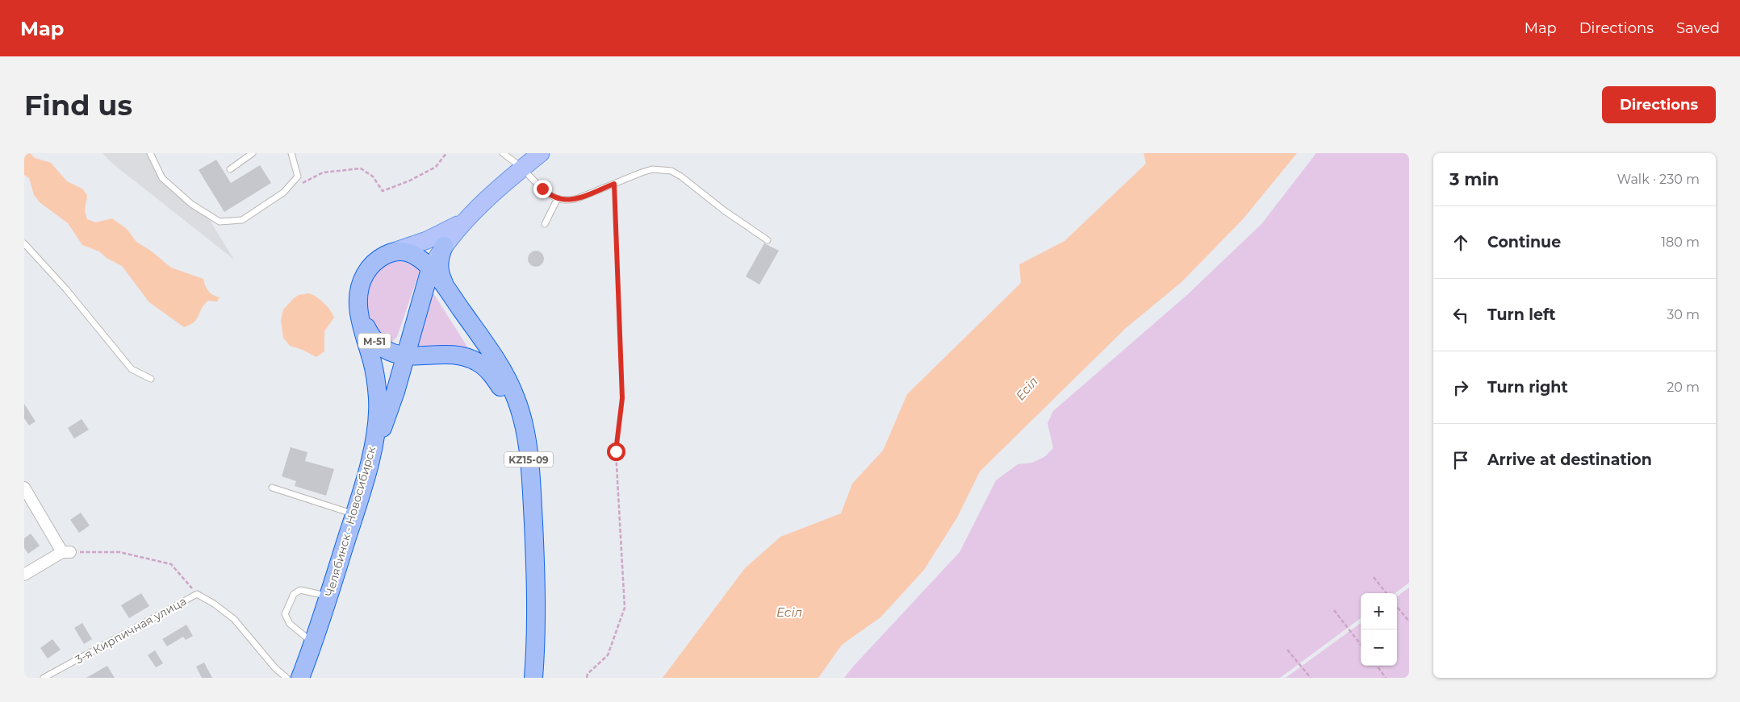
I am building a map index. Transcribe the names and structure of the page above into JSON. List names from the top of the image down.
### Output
{
  "streets": {
    "highway": ["M-51", "KZ15-09", "Челябинск - Новосибирск"],
    "lane": ["3-я Кирпичная улица"]
  },
  "crossings": [
    ["M-51", "KZ15-09"],
    ["M-51", "Челябинск - Новосибирск"],
    ["KZ15-09", "Челябинск - Новосибирск"]
  ],
  "water": ["Есіл"],
  "page": {
    "header": "Map",
    "nav": ["Map", "Directions", "Saved"],
    "buttons": "Directions",
    "title": "Find us",
    "heading": ["3 min", "Walk · 230 m"],
    "list": [
      ["Continue", "180 m"],
      ["Turn left", "30 m"],
      ["Turn right", "20 m"],
      "Arrive at destination"
    ],
    "map_buttons": ["+", "−"]
  }
}
